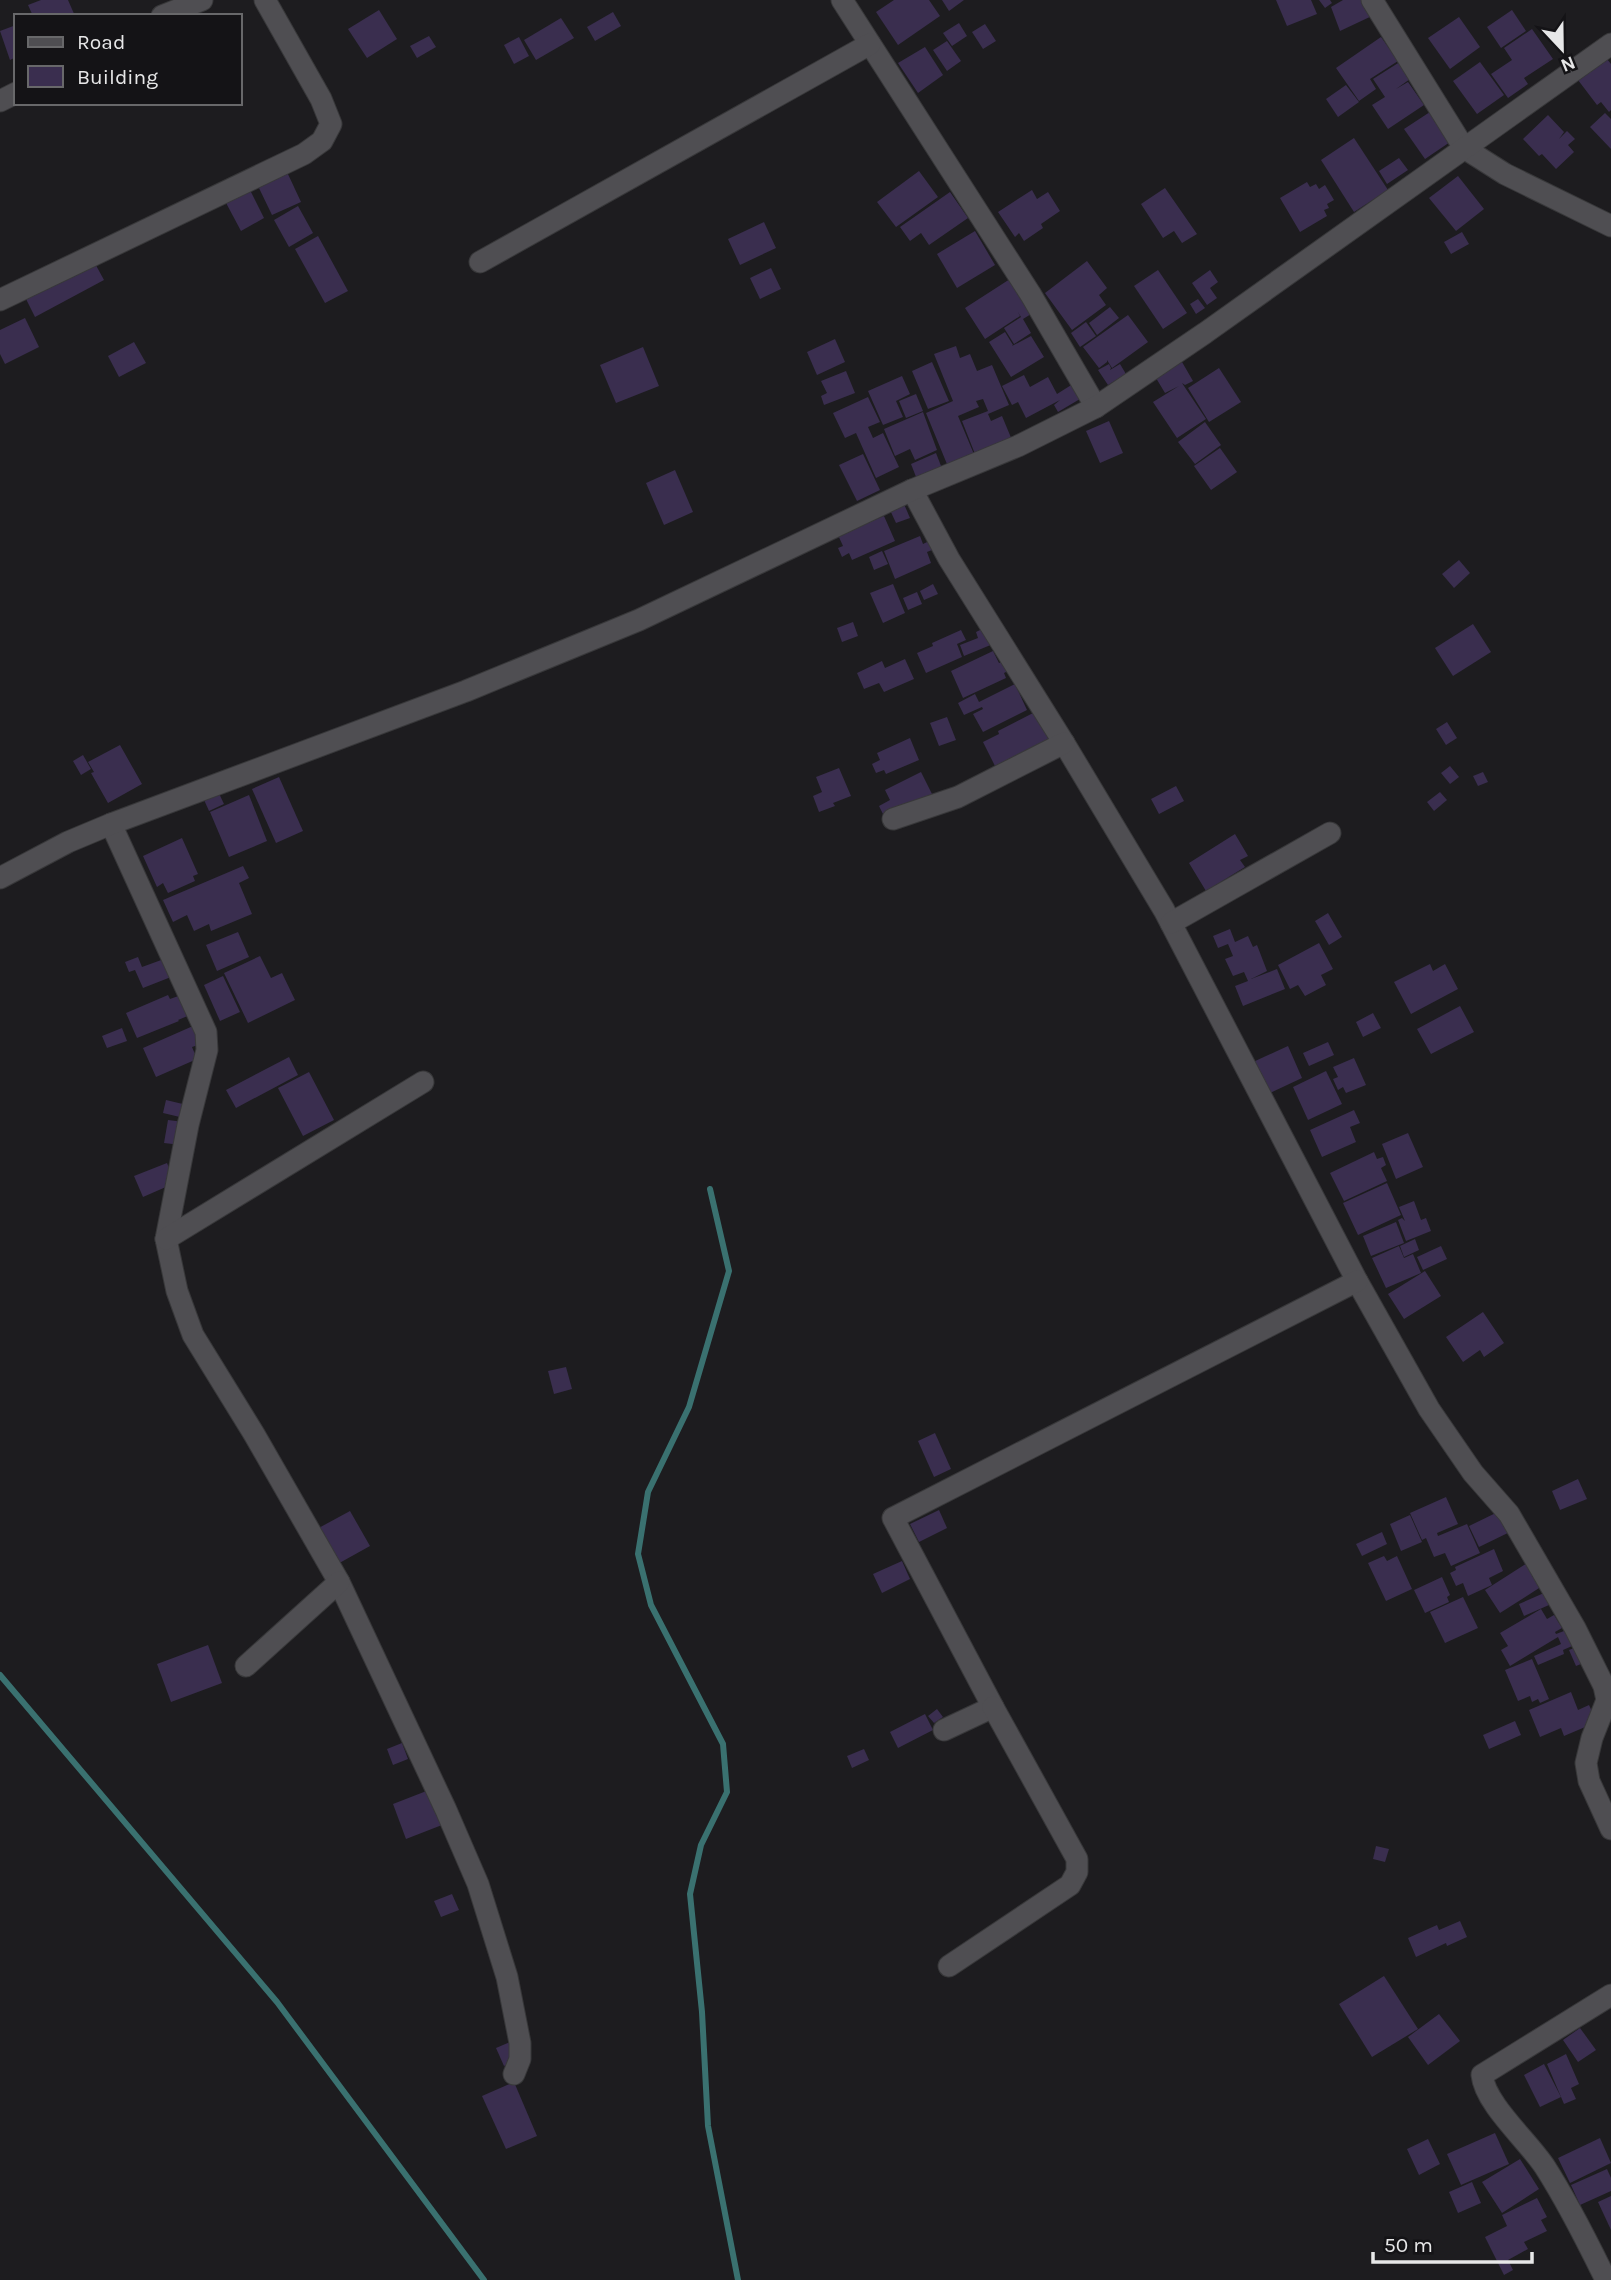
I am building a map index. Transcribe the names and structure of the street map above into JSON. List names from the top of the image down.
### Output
{
  "legend": ["Road", "Building"],
  "scale_bar": "50 m",
  "north": "bottom"
}
